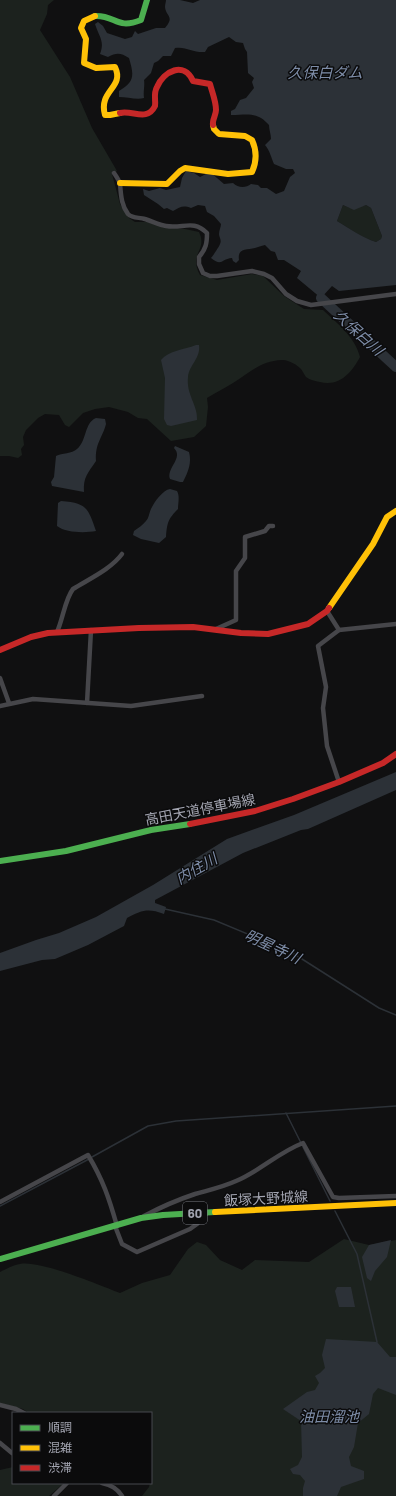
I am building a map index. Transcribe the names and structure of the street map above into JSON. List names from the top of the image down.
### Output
{
  "streets": {
    "street": ["高田天道停車場線", "飯塚大野城線", "60"]
  },
  "water": [
    "久保白ダム",
    "久保白川",
    "内住川",
    "明星寺川",
    "油田溜池"
  ],
  "legend": ["順調", "混雑", "渋滞"]
}
